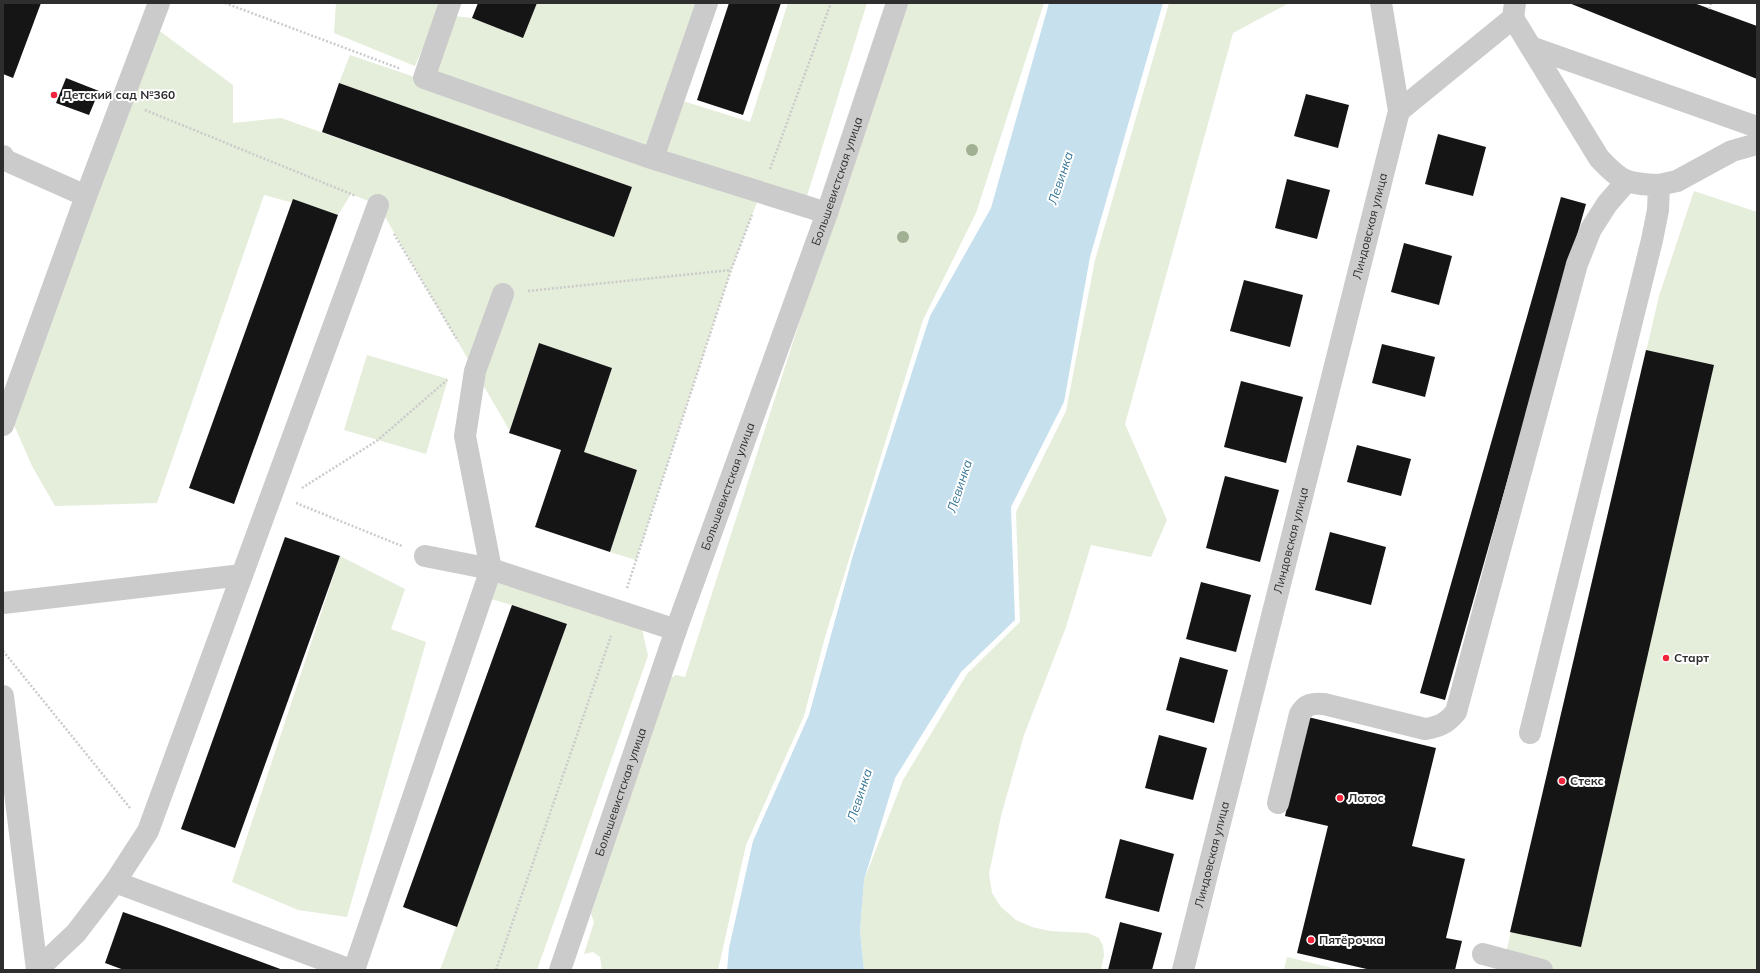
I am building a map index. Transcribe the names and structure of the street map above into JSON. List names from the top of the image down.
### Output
{
  "streets": {
    "street": ["Большевистская улица", "Линдовская улица"]
  },
  "water": ["Левинка"],
  "places": [
    "Детский сад №360",
    "Старт",
    "Стекс",
    "Лотос",
    "Пятёрочка"
  ]
}
